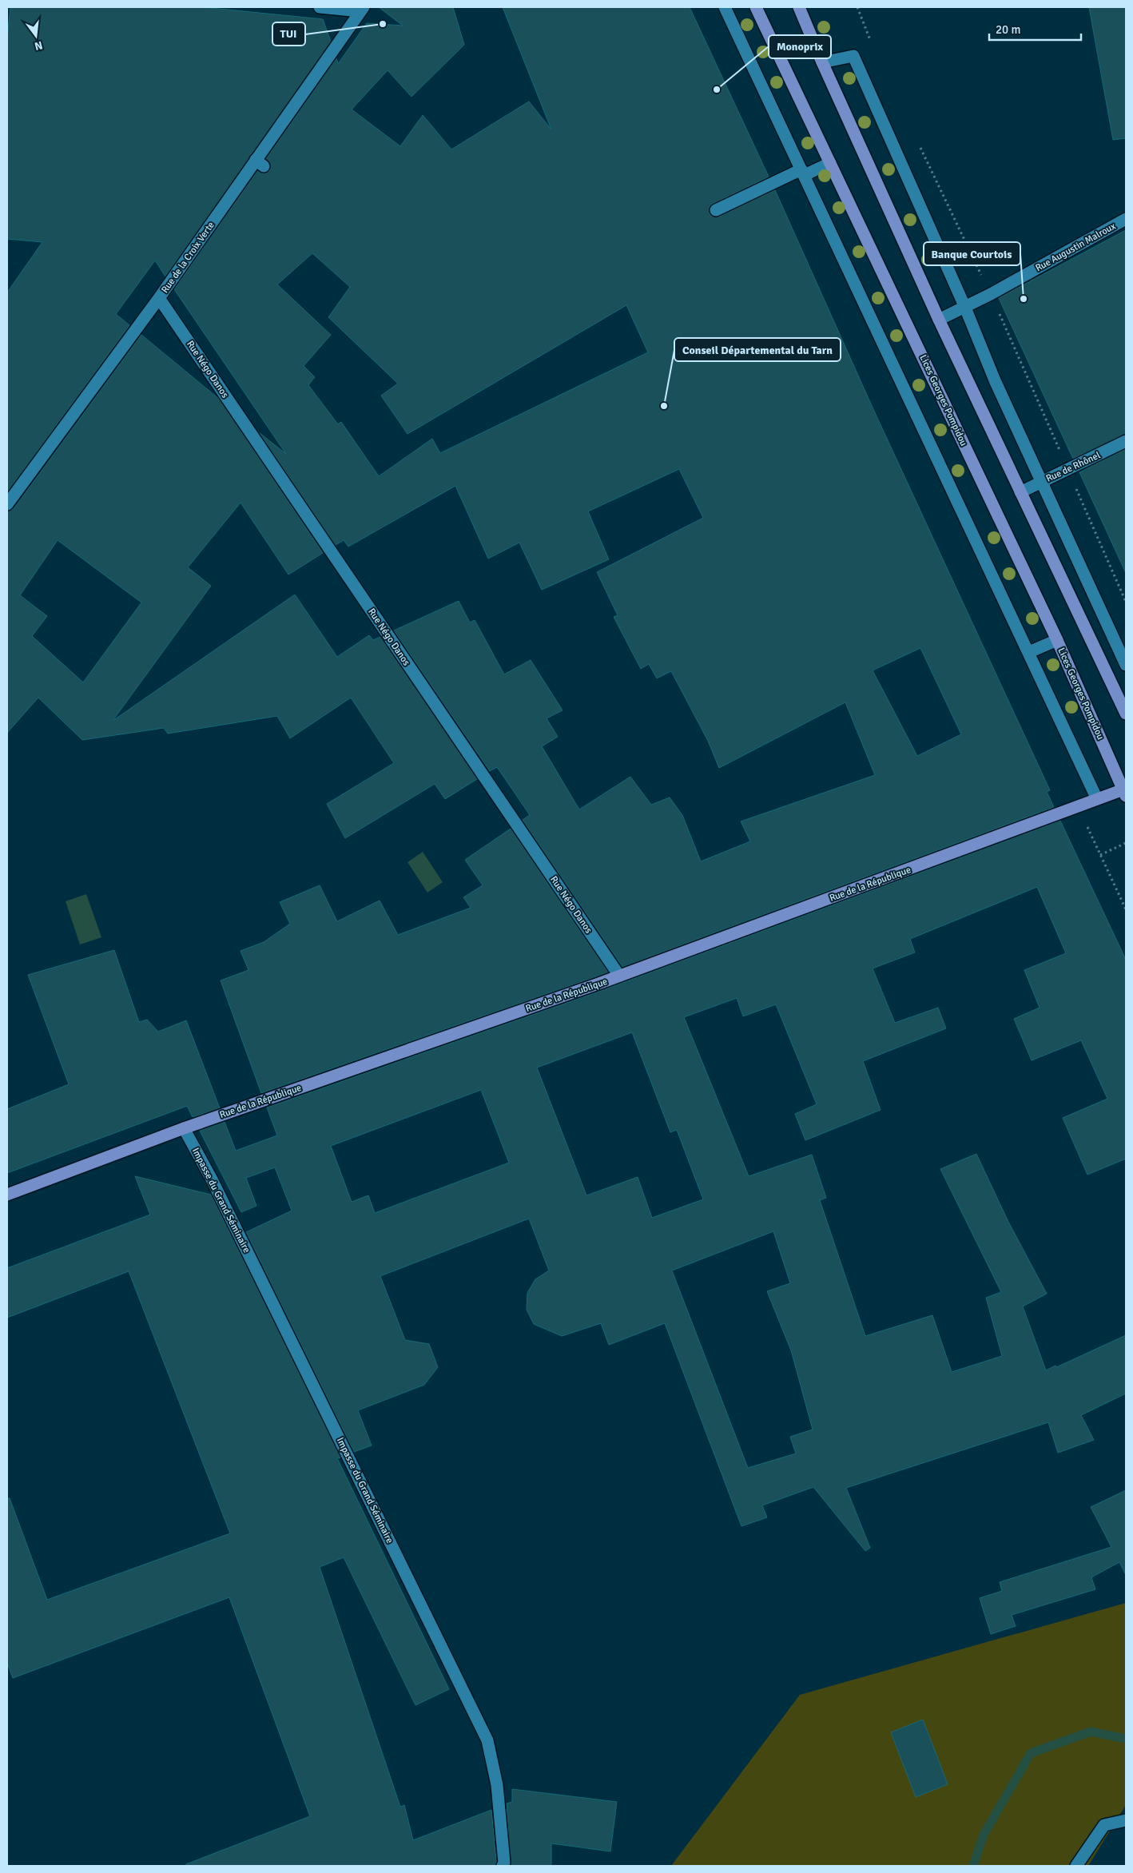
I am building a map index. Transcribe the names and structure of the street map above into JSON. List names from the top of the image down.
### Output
{
  "streets": {
    "main road": ["Lices Georges Pompidou", "Rue de la République"],
    "street": [
      "Rue Augustin Malroux",
      "Rue de la Croix Verte",
      "Rue Négo Danos",
      "Rue de Rhônel",
      "Impasse du Grand Séminaire"
    ]
  },
  "crossings": [
    ["Rue de la Croix Verte", "Rue Négo Danos"],
    ["Rue Négo Danos", "Rue de la République"],
    ["Lices Georges Pompidou", "Rue de la République"],
    ["Rue de la République", "Impasse du Grand Séminaire"]
  ],
  "places": [
    "TUI",
    "Monoprix",
    "Banque Courtois",
    "Conseil Départemental du Tarn"
  ],
  "scale_bar": "20 m",
  "north": "bottom"
}
